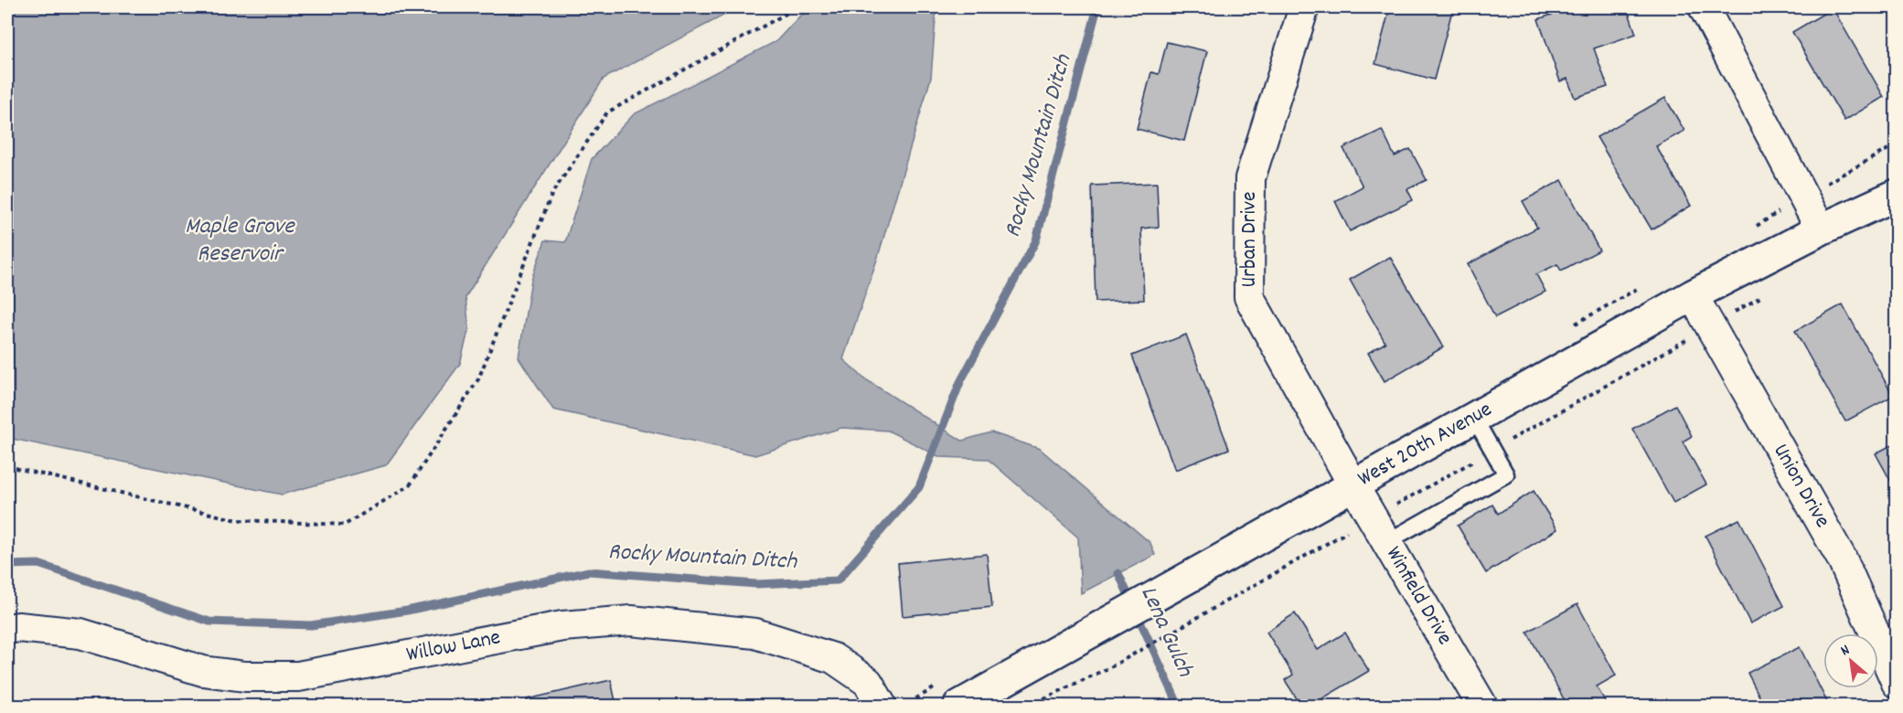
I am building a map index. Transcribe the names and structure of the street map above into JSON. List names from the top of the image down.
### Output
{
  "streets": {
    "street": [
      "Urban Drive",
      "West 20th Avenue",
      "Union Drive",
      "Winfield Drive",
      "Willow Lane"
    ]
  },
  "crossings": [
    ["Urban Drive", "West 20th Avenue"],
    ["Urban Drive", "Winfield Drive"],
    ["West 20th Avenue", "Union Drive"],
    ["West 20th Avenue", "Winfield Drive"]
  ],
  "water": ["Rocky Mountain Ditch", "Maple Grove Reservoir", "Lena Gulch"],
  "north": "top left"
}
